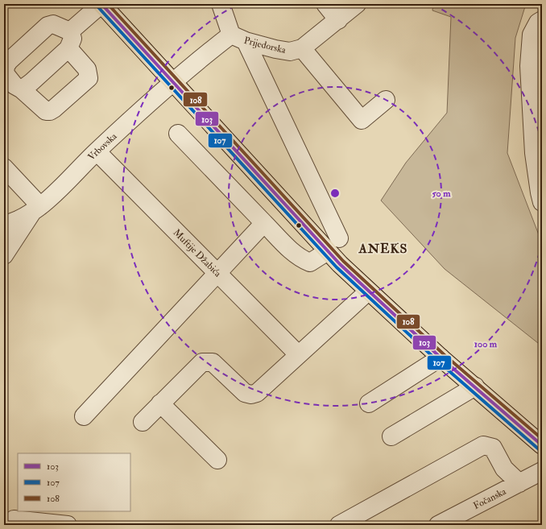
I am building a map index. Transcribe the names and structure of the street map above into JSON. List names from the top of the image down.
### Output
{
  "streets": {
    "street": [
      "Prijedorska",
      "Vrbovska",
      "Muftije Džabića",
      "Fočanska"
    ]
  },
  "crossings": [
    ["Prijedorska", "Vrbovska"],
    ["Vrbovska", "Muftije Džabića"]
  ],
  "districts": ["ANEKS"],
  "lines": ["transit line 103", "transit line 108", "transit line 107"],
  "legend": ["103", "107", "108"],
  "rings": ["50 m", "100 m"]
}
